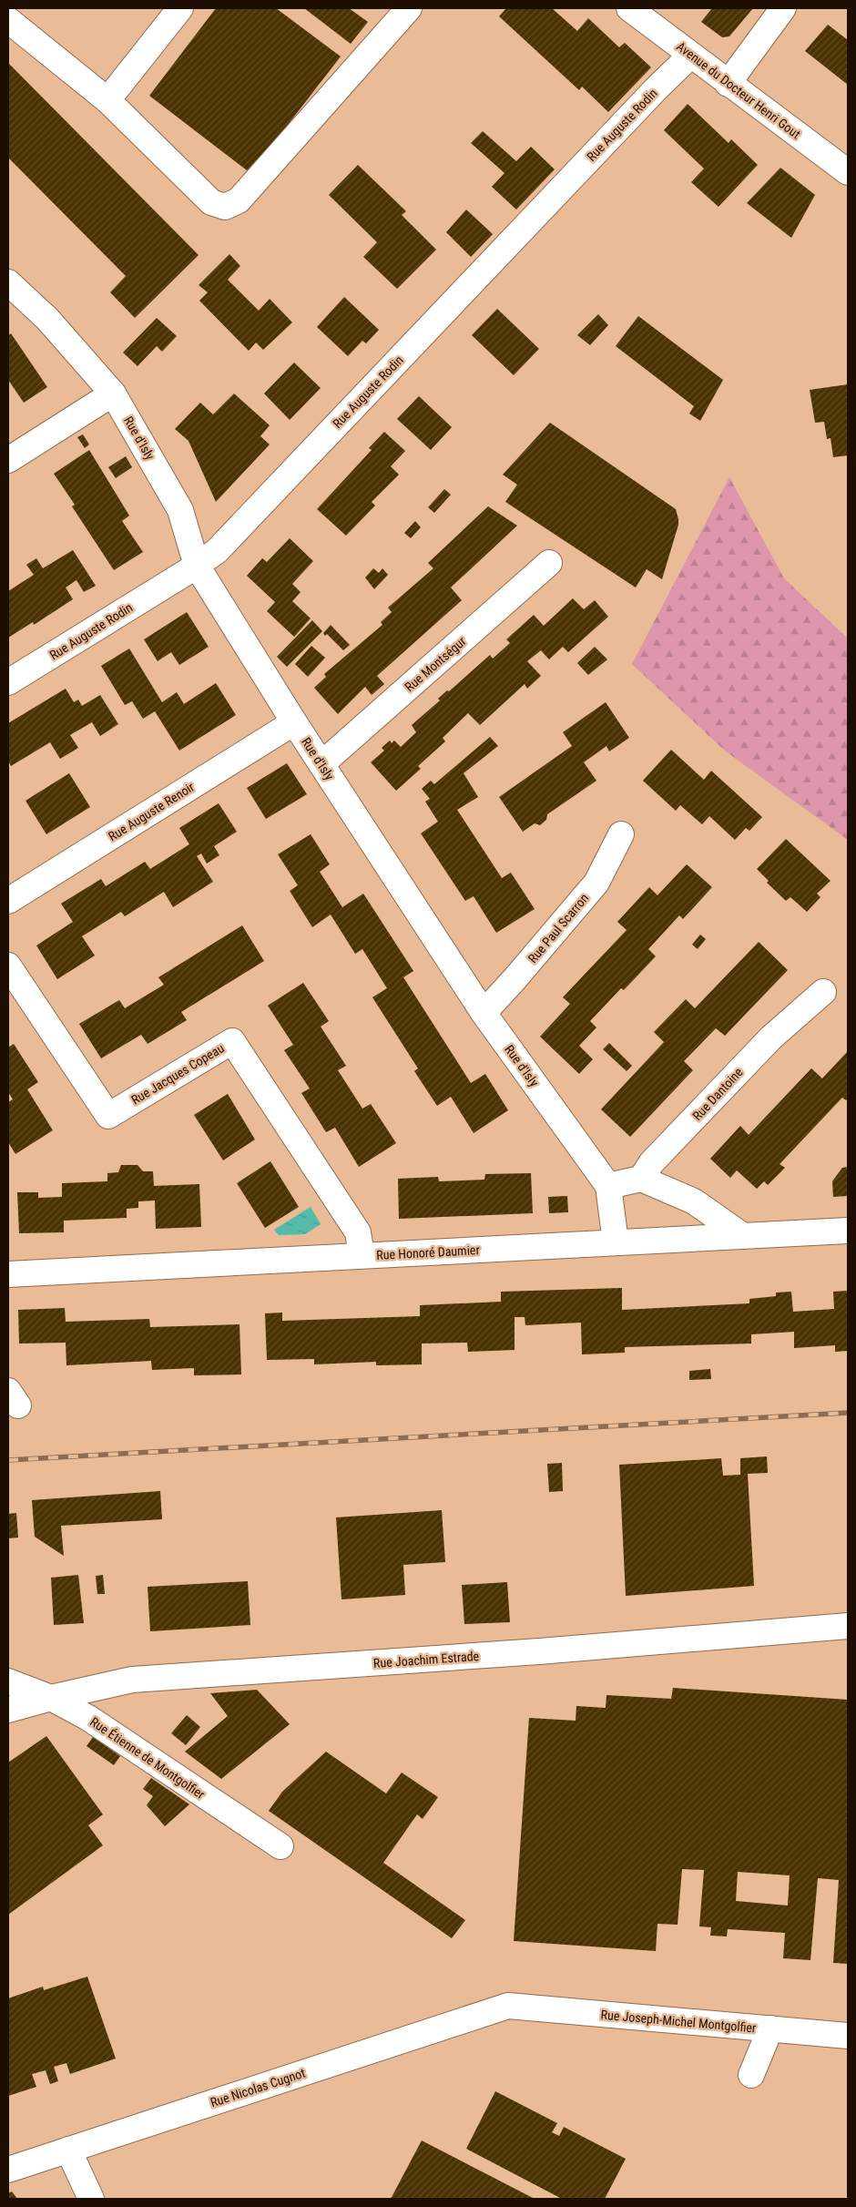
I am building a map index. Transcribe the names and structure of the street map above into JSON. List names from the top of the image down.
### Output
{
  "streets": {
    "street": [
      "Avenue du Docteur Henri Gout",
      "Rue Auguste Rodin",
      "Rue d'Isly",
      "Rue Montségur",
      "Rue Auguste Renoir",
      "Rue Paul Scarron",
      "Rue Jacques Copeau",
      "Rue Dantoine",
      "Rue Honoré Daumier",
      "Rue Joachim Estrade",
      "Rue Étienne de Montgolfier",
      "Rue Joseph-Michel Montgolfier",
      "Rue Nicolas Cugnot"
    ]
  },
  "crossings": [
    ["Avenue du Docteur Henri Gout", "Rue Auguste Rodin"],
    ["Rue Auguste Rodin", "Rue d'Isly"],
    ["Rue d'Isly", "Rue Montségur"],
    ["Rue d'Isly", "Rue Auguste Renoir"],
    ["Rue d'Isly", "Rue Paul Scarron"],
    ["Rue d'Isly", "Rue Honoré Daumier"],
    ["Rue Jacques Copeau", "Rue Honoré Daumier"],
    ["Rue Joachim Estrade", "Rue Étienne de Montgolfier"],
    ["Rue Joseph-Michel Montgolfier", "Rue Nicolas Cugnot"]
  ]
}
